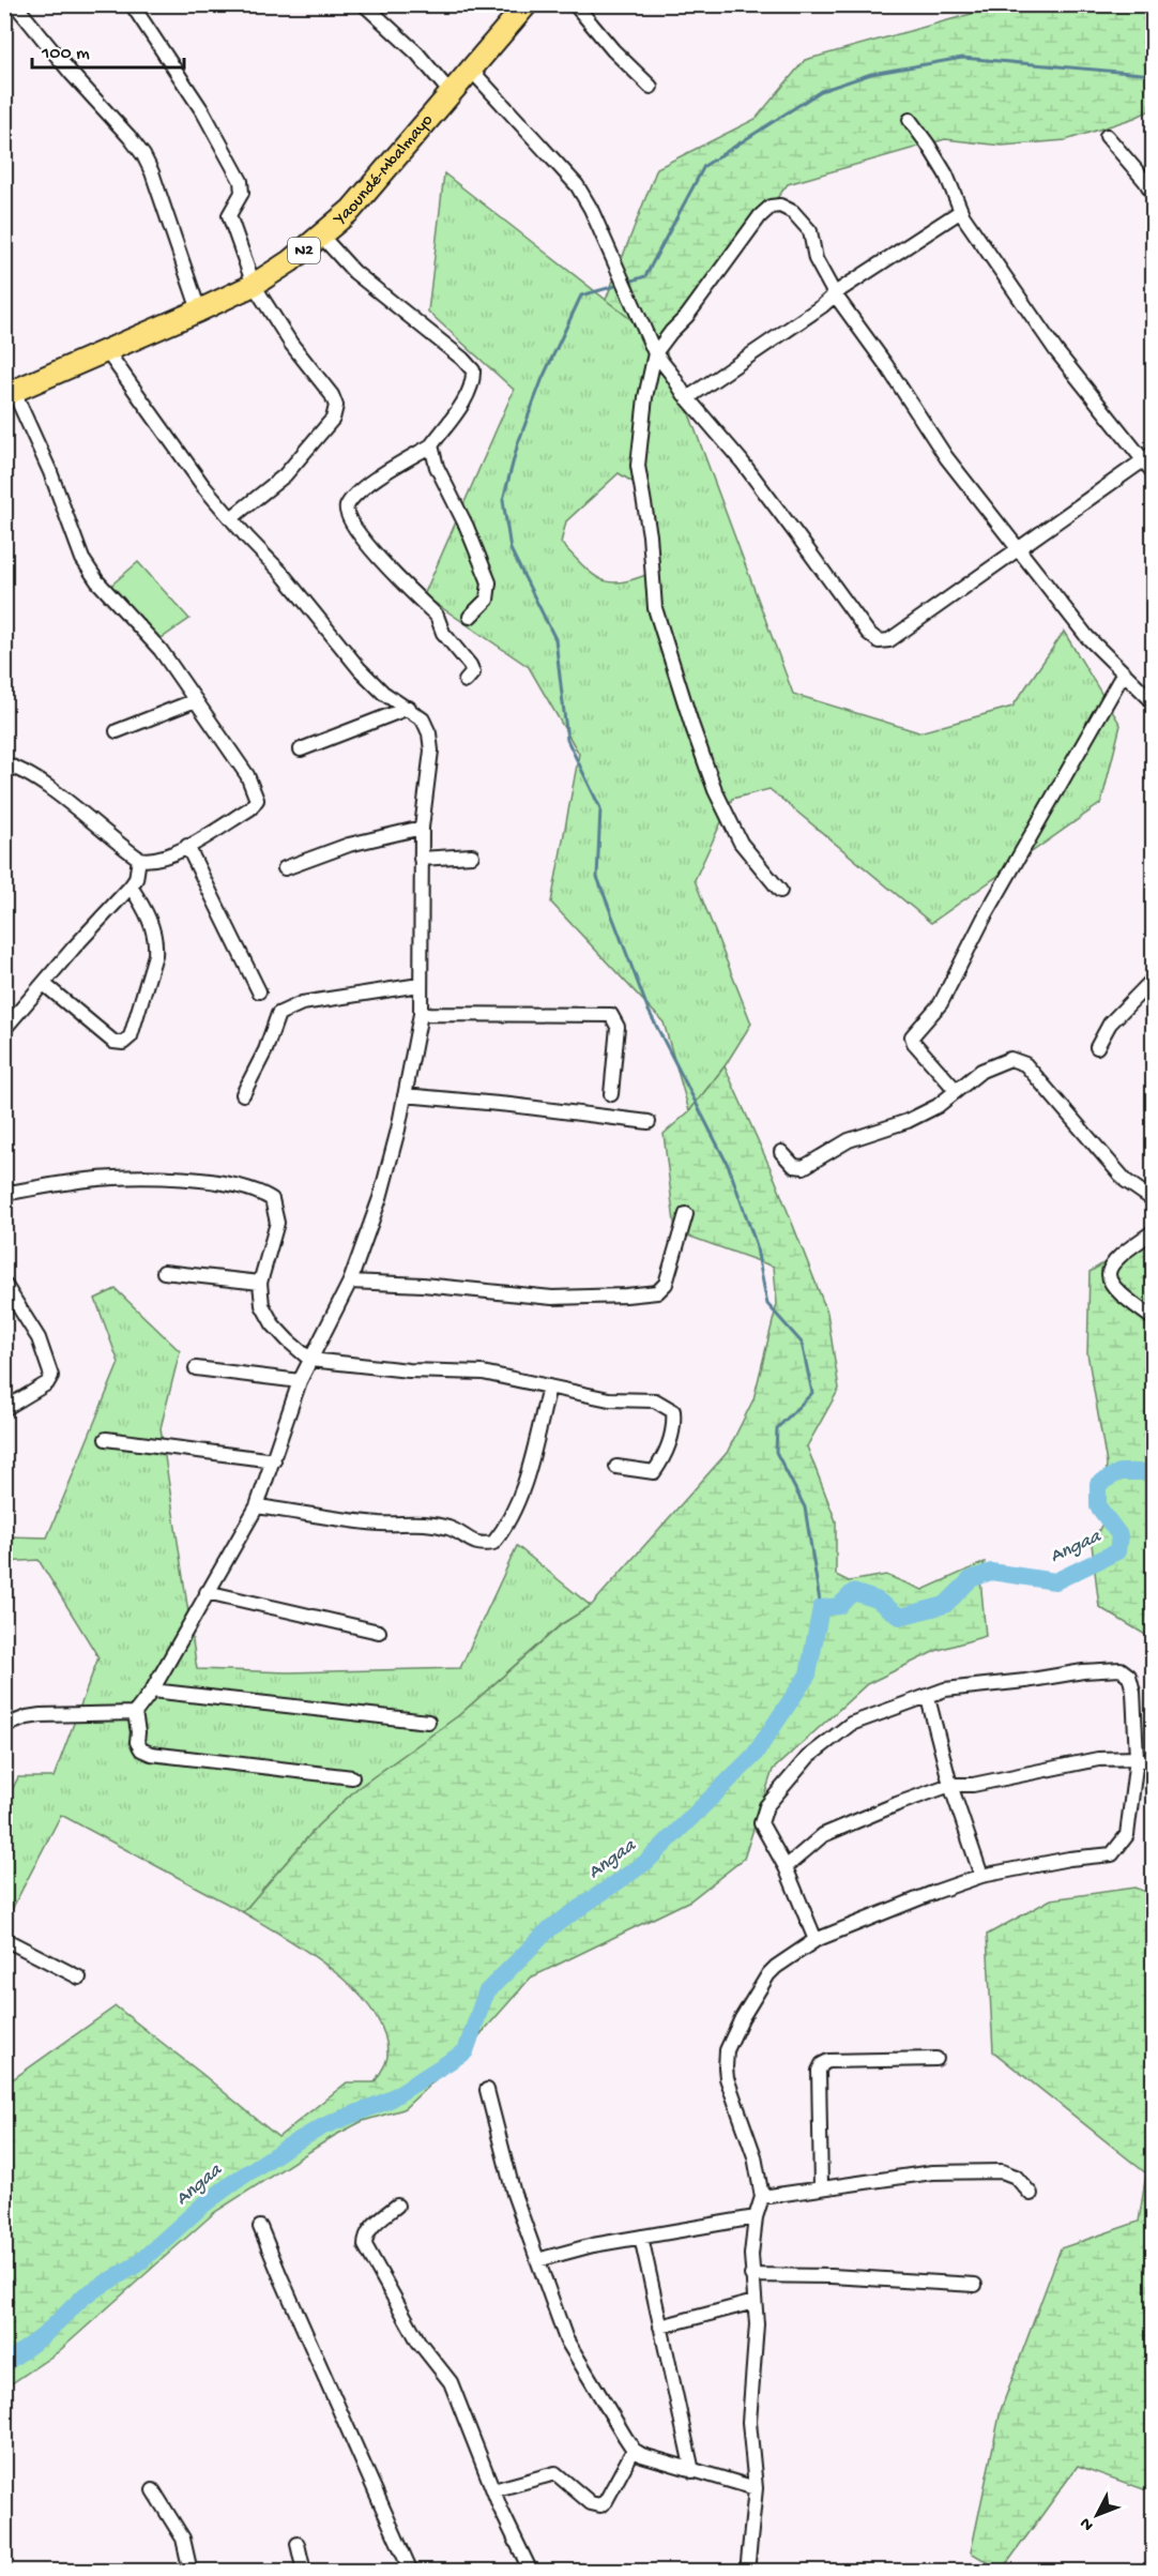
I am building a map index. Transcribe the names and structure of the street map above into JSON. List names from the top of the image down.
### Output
{
  "streets": {
    "highway": ["Yaoundé-Mbalmayo", "N2"]
  },
  "water": ["Angaa"],
  "scale_bar": "100 m",
  "north": "bottom left"
}
